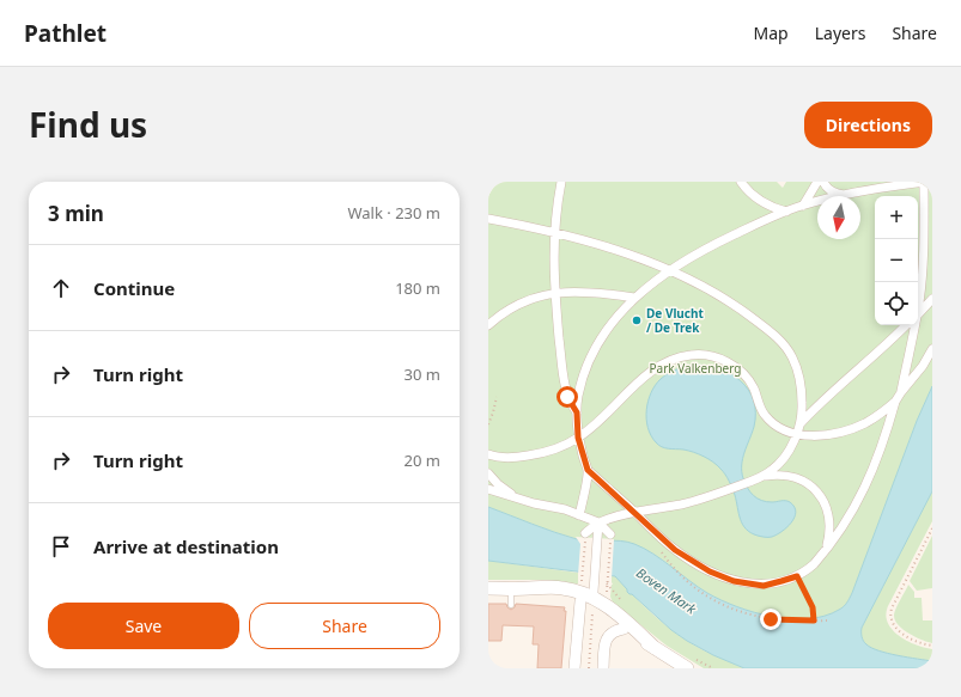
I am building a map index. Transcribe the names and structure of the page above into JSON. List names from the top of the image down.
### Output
{
  "water": ["Boven Mark"],
  "parks": ["Park Valkenberg"],
  "places": ["De Vlucht / De Trek"],
  "north": "bottom",
  "page": {
    "header": "Pathlet",
    "nav": ["Map", "Layers", "Share"],
    "title": "Find us",
    "buttons": [
      "Directions",
      ["Save", "Share"]
    ],
    "heading": ["3 min", "Walk · 230 m"],
    "map_buttons": ["+", "−"],
    "list": [
      ["Continue", "180 m"],
      ["Turn right", "30 m"],
      ["Turn right", "20 m"],
      "Arrive at destination"
    ]
  }
}
